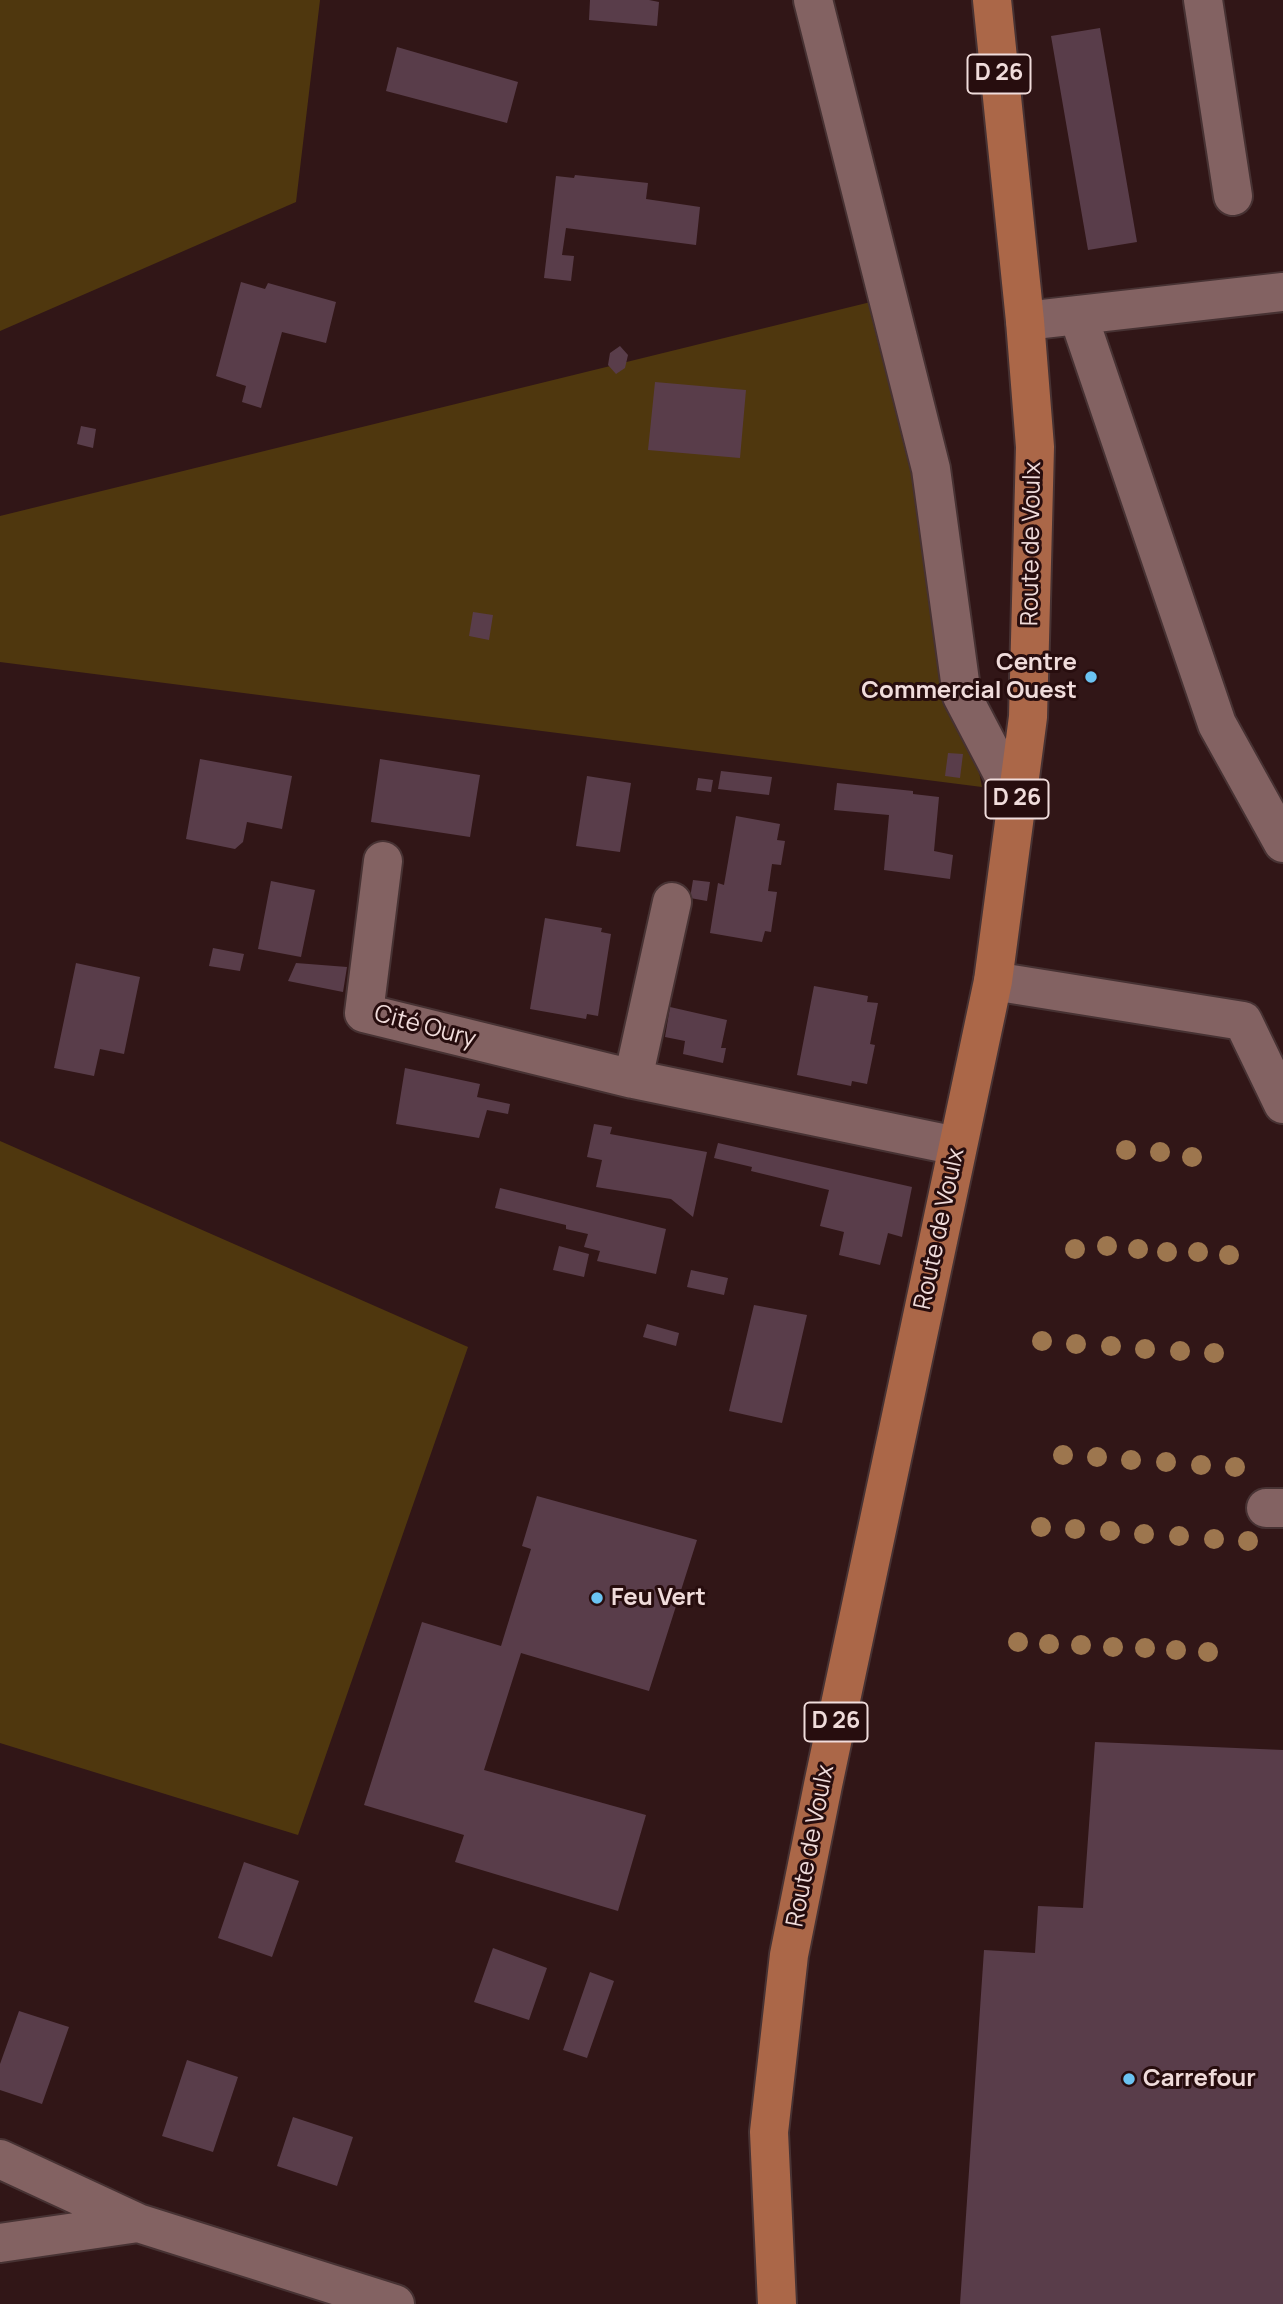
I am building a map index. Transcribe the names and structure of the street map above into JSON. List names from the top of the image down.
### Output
{
  "streets": {
    "main road": ["D 26", "Route de Voulx"],
    "street": ["Cité Oury"]
  },
  "crossings": [
    ["Route de Voulx", "Cité Oury"]
  ],
  "places": ["Centre Commercial Ouest", "Feu Vert", "Carrefour"]
}
